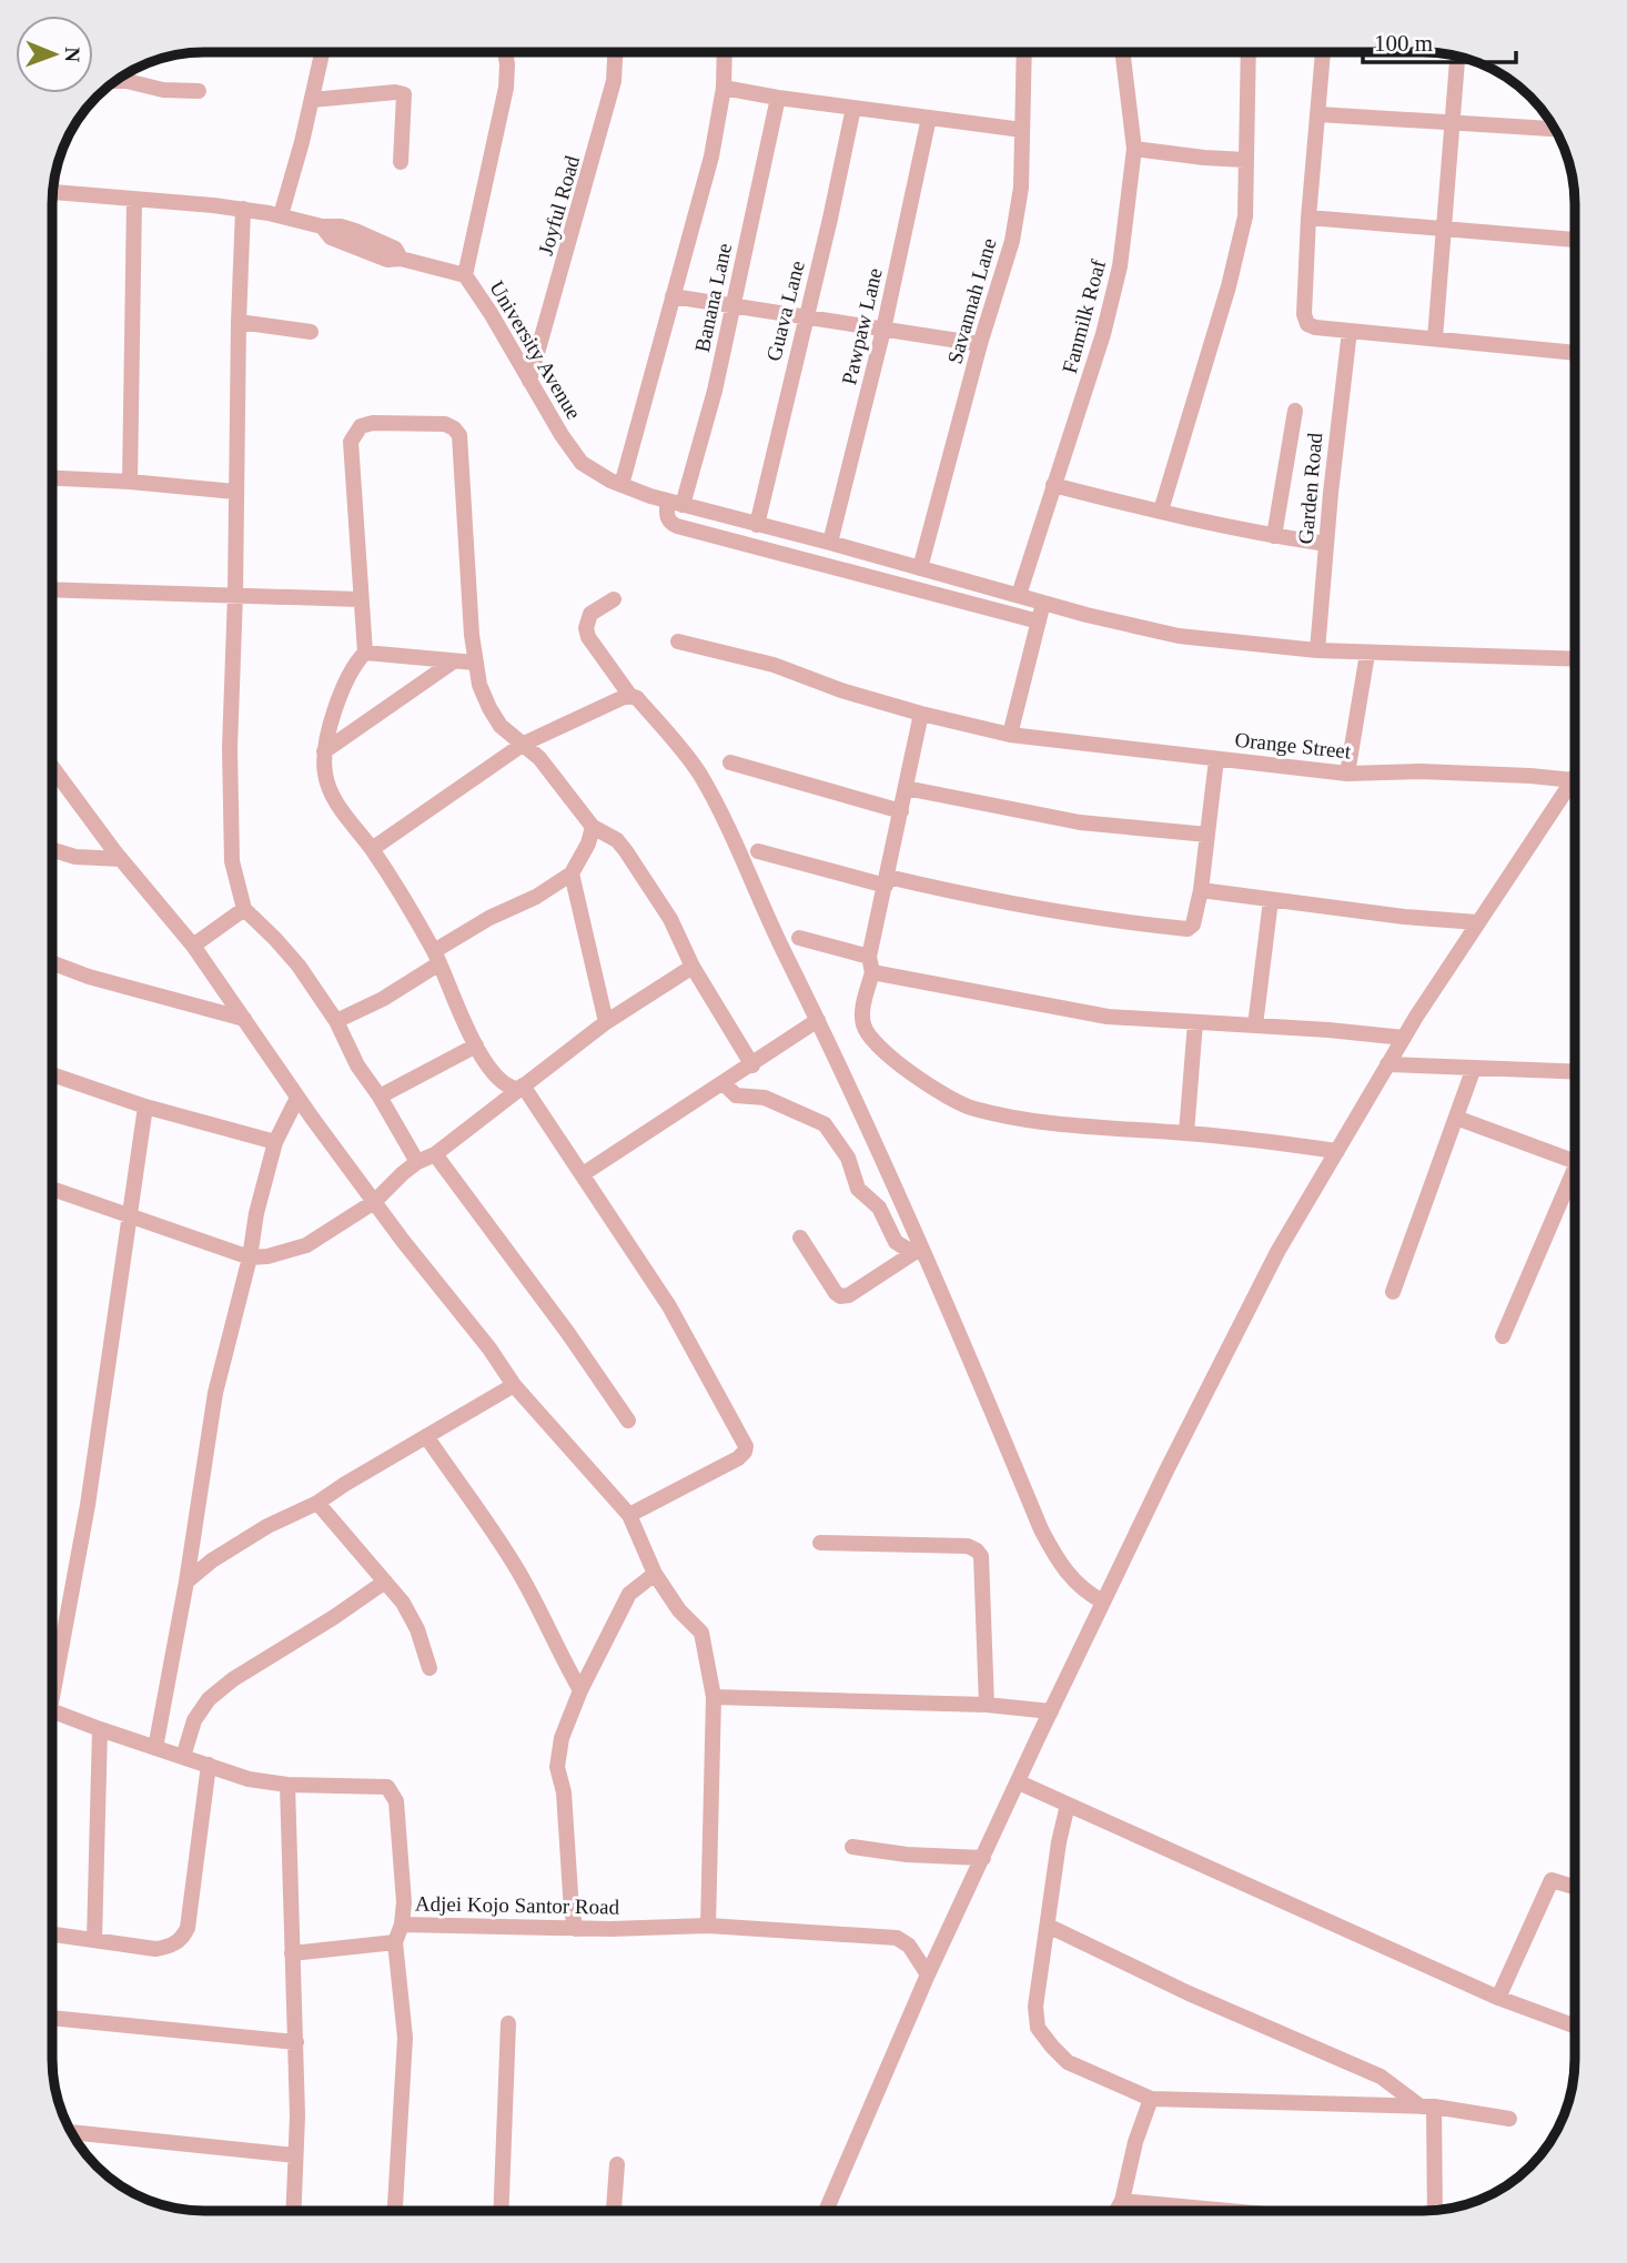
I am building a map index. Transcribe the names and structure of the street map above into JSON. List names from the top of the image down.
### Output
{
  "streets": {
    "street": [
      "Joyful Road",
      "Banana Lane",
      "Savannah Lane",
      "Guava Lane",
      "Fanmilk Roaf",
      "Pawpaw Lane",
      "University Avenue",
      "Garden Road",
      "Orange Street",
      "Adjei Kojo Santor Road"
    ]
  },
  "crossings": [
    ["Joyful Road", "University Avenue"],
    ["Banana Lane", "University Avenue"],
    ["Savannah Lane", "University Avenue"],
    ["Guava Lane", "University Avenue"],
    ["Fanmilk Roaf", "University Avenue"],
    ["Pawpaw Lane", "University Avenue"],
    ["University Avenue", "Garden Road"]
  ],
  "scale_bar": "100 m",
  "north": "right"
}
